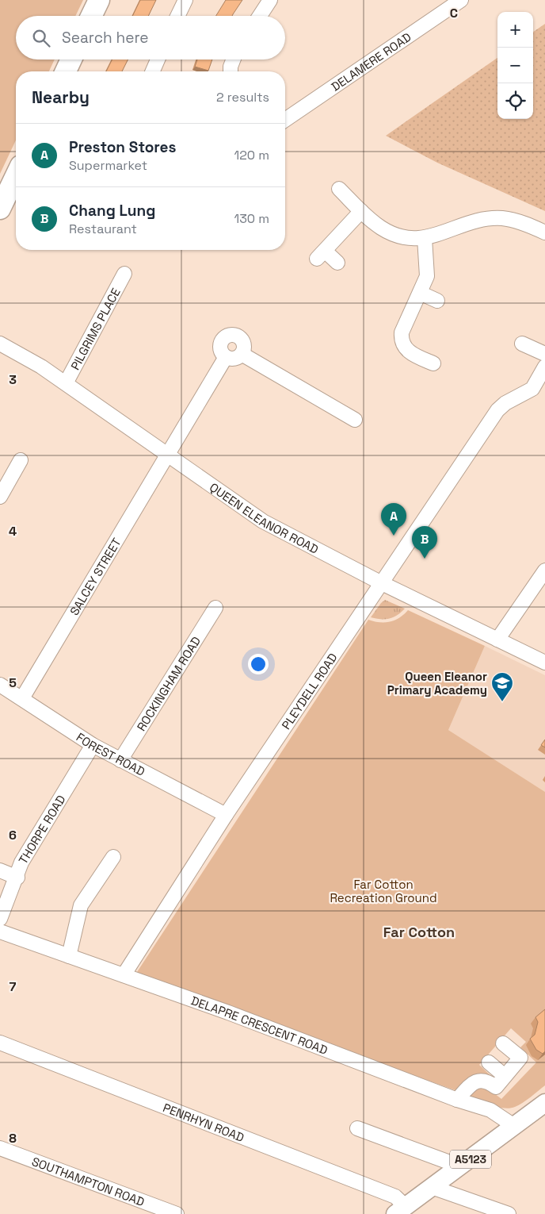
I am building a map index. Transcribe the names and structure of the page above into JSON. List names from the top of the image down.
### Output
{
  "streets": {
    "main road": ["A5123"],
    "street": [
      "DELAMERE ROAD",
      "PILGRIMS PLACE",
      "QUEEN ELEANOR ROAD",
      "SALCEY STREET",
      "ROCKINGHAM ROAD",
      "PLEYDELL ROAD",
      "FOREST ROAD",
      "THORPE ROAD",
      "DELAPRE CRESCENT ROAD",
      "PENRHYN ROAD",
      "SOUTHAMPTON ROAD"
    ]
  },
  "crossings": [
    ["PILGRIMS PLACE", "QUEEN ELEANOR ROAD"],
    ["QUEEN ELEANOR ROAD", "SALCEY STREET"],
    ["QUEEN ELEANOR ROAD", "PLEYDELL ROAD"],
    ["SALCEY STREET", "FOREST ROAD"],
    ["ROCKINGHAM ROAD", "FOREST ROAD"],
    ["PLEYDELL ROAD", "FOREST ROAD"],
    ["PLEYDELL ROAD", "DELAPRE CRESCENT ROAD"],
    ["FOREST ROAD", "THORPE ROAD"],
    ["DELAPRE CRESCENT ROAD", "A5123"],
    ["PENRHYN ROAD", "A5123"]
  ],
  "districts": ["Far Cotton"],
  "parks": ["Far Cotton Recreation Ground"],
  "places": {
    "school or university": ["Queen Eleanor Primary Academy"]
  },
  "page": {
    "map_buttons": ["+", "−"],
    "search": "Search here",
    "heading": ["Nearby", "2 results"],
    "list": [
      {
        "mark": "A",
        "name": "Preston Stores",
        "note": "Supermarket",
        "value": "120 m"
      },
      {
        "mark": "B",
        "name": "Chang Lung",
        "note": "Restaurant",
        "value": "130 m"
      }
    ],
    "pins": ["A", "B"]
  },
  "grid": {
    "columns": ["C"],
    "rows": [
      "3",
      "4",
      "5",
      "6",
      "7",
      "8"
    ]
  }
}
